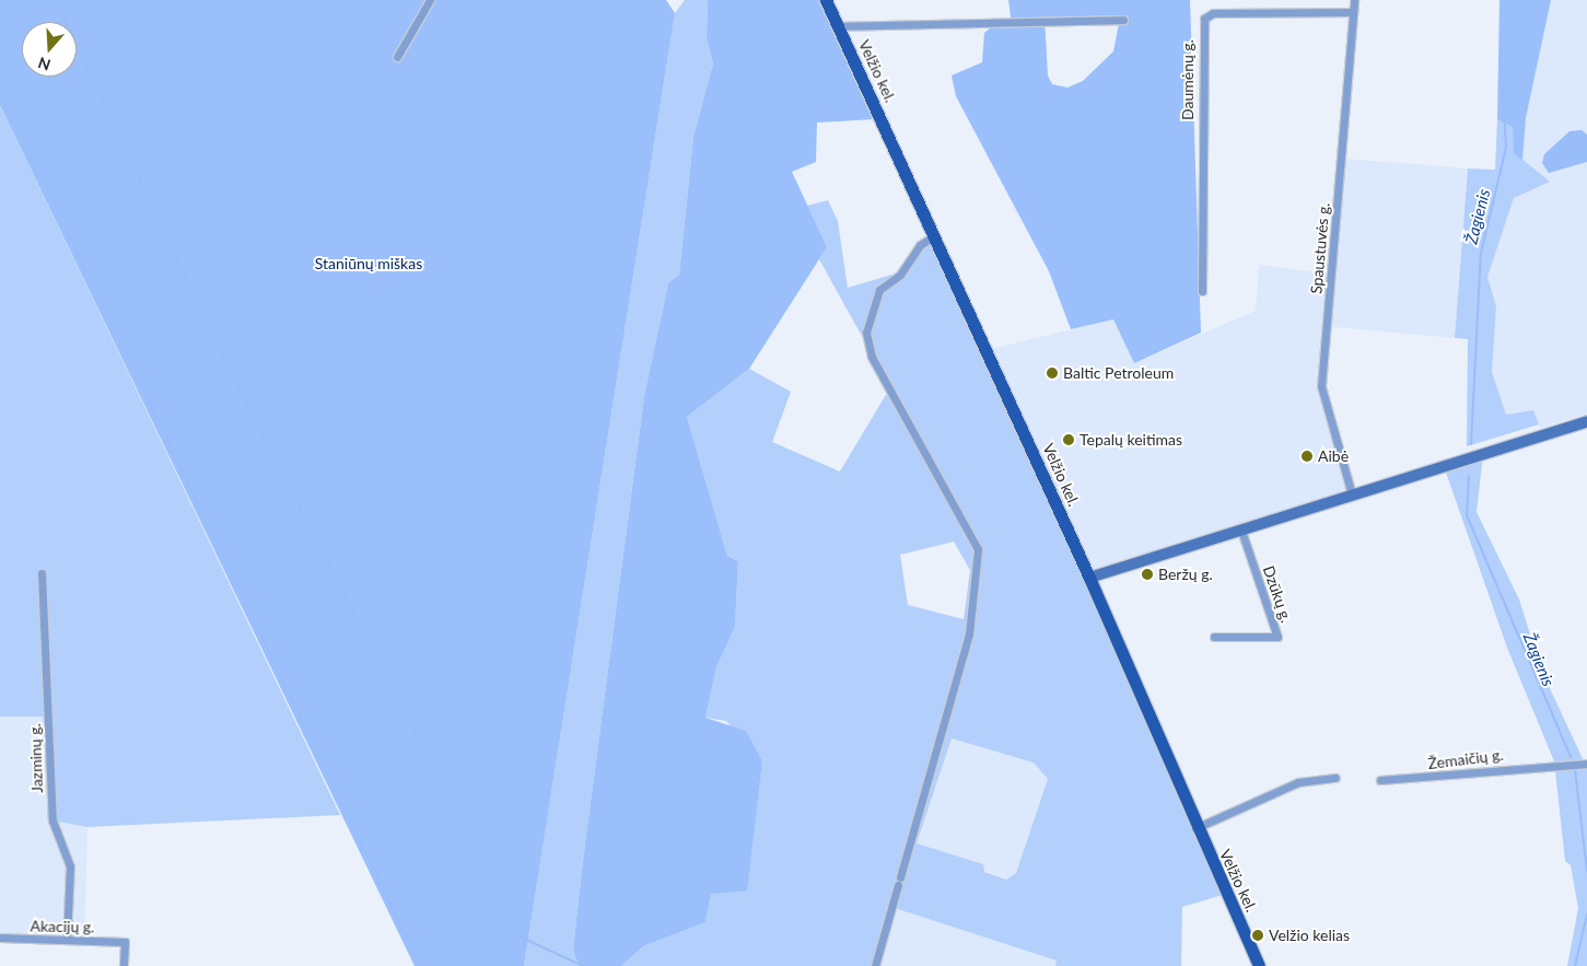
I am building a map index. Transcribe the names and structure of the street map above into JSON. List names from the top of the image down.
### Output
{
  "streets": {
    "main road": ["Velžio kel."],
    "street": [
      "Daumėnų g.",
      "Spaustuvės g.",
      "Dzūkų g.",
      "Jazminų g.",
      "Žemaičių g.",
      "Akacijų g."
    ]
  },
  "crossings": [
    ["Daumėnų g.", "Spaustuvės g."],
    ["Jazminų g.", "Akacijų g."]
  ],
  "water": ["Žagienis"],
  "parks": ["Staniūnų miškas"],
  "places": [
    "Baltic Petroleum",
    "Tepalų keitimas",
    "Aibė",
    "Beržų g.",
    "Velžio kelias"
  ],
  "north": "bottom"
}
